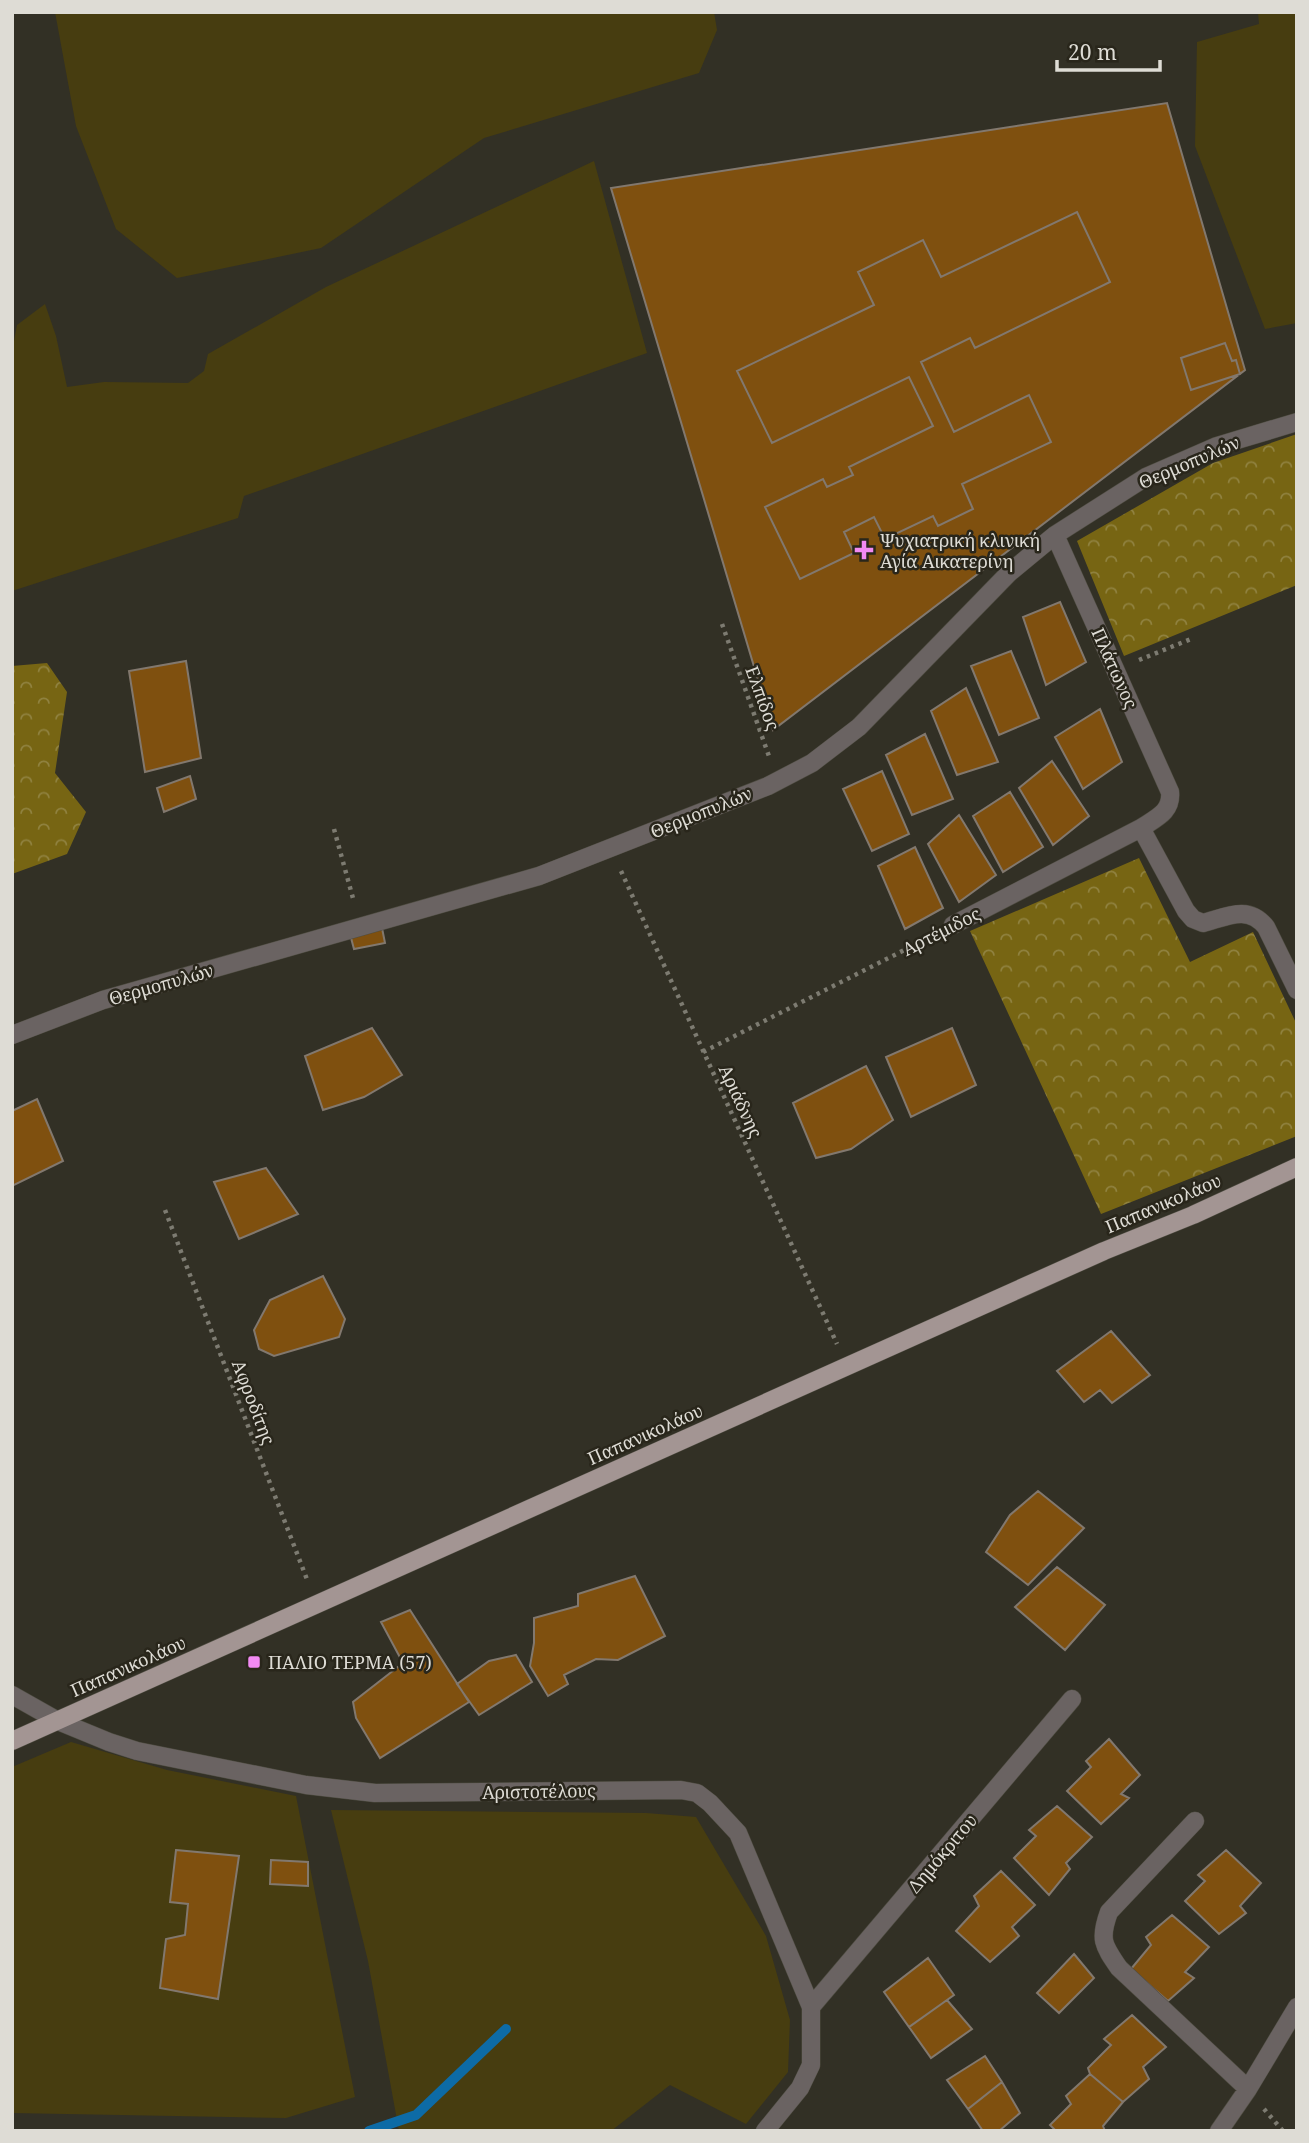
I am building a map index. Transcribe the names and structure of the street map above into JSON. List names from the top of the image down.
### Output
{
  "streets": {
    "main road": ["Παπανικολάου"],
    "street": [
      "Θερμοπυλών",
      "Πλάτωνος",
      "Αρτέμιδος",
      "Αριστοτέλους",
      "Δημόκριτου"
    ],
    "path": ["Ελπίδος", "Αριάδνης", "Αφροδίτης"]
  },
  "crossings": [
    ["Θερμοπυλών", "Πλάτωνος"],
    ["Θερμοπυλών", "Ελπίδος"],
    ["Θερμοπυλών", "Αριάδνης"],
    ["Πλάτωνος", "Αρτέμιδος"],
    ["Αρτέμιδος", "Αριάδνης"],
    ["Αριάδνης", "Παπανικολάου"],
    ["Παπανικολάου", "Αφροδίτης"],
    ["Παπανικολάου", "Αριστοτέλους"],
    ["Αριστοτέλους", "Δημόκριτου"]
  ],
  "places": {
    "health": ["Ψυχιατρική κλινική Αγία Αικατερίνη"],
    "transit": ["ΠΑΛΙΟ ΤΕΡΜΑ (57)"]
  },
  "scale_bar": "20 m"
}
